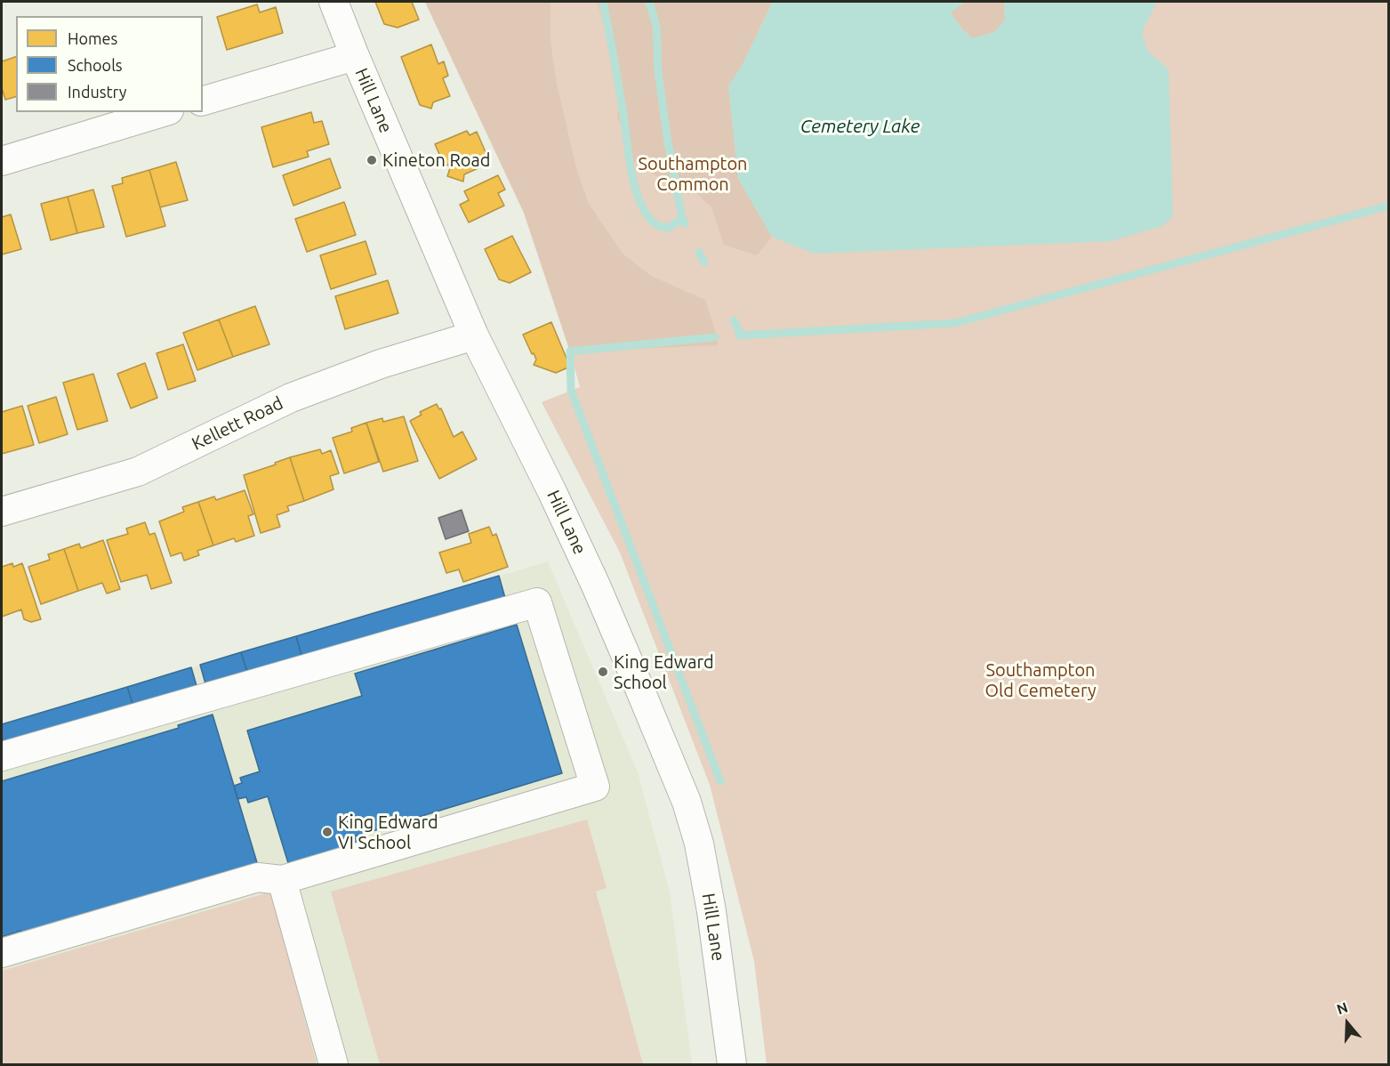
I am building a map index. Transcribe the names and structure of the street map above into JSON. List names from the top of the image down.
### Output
{
  "streets": {
    "street": ["Hill Lane", "Kellett Road"]
  },
  "crossings": [
    ["Hill Lane", "Kellett Road"]
  ],
  "water": ["Cemetery Lake"],
  "parks": ["Southampton Common", "Southampton Old Cemetery"],
  "places": ["Kineton Road", "King Edward School", "King Edward VI School"],
  "legend": ["Homes", "Schools", "Industry"],
  "north": "top"
}
